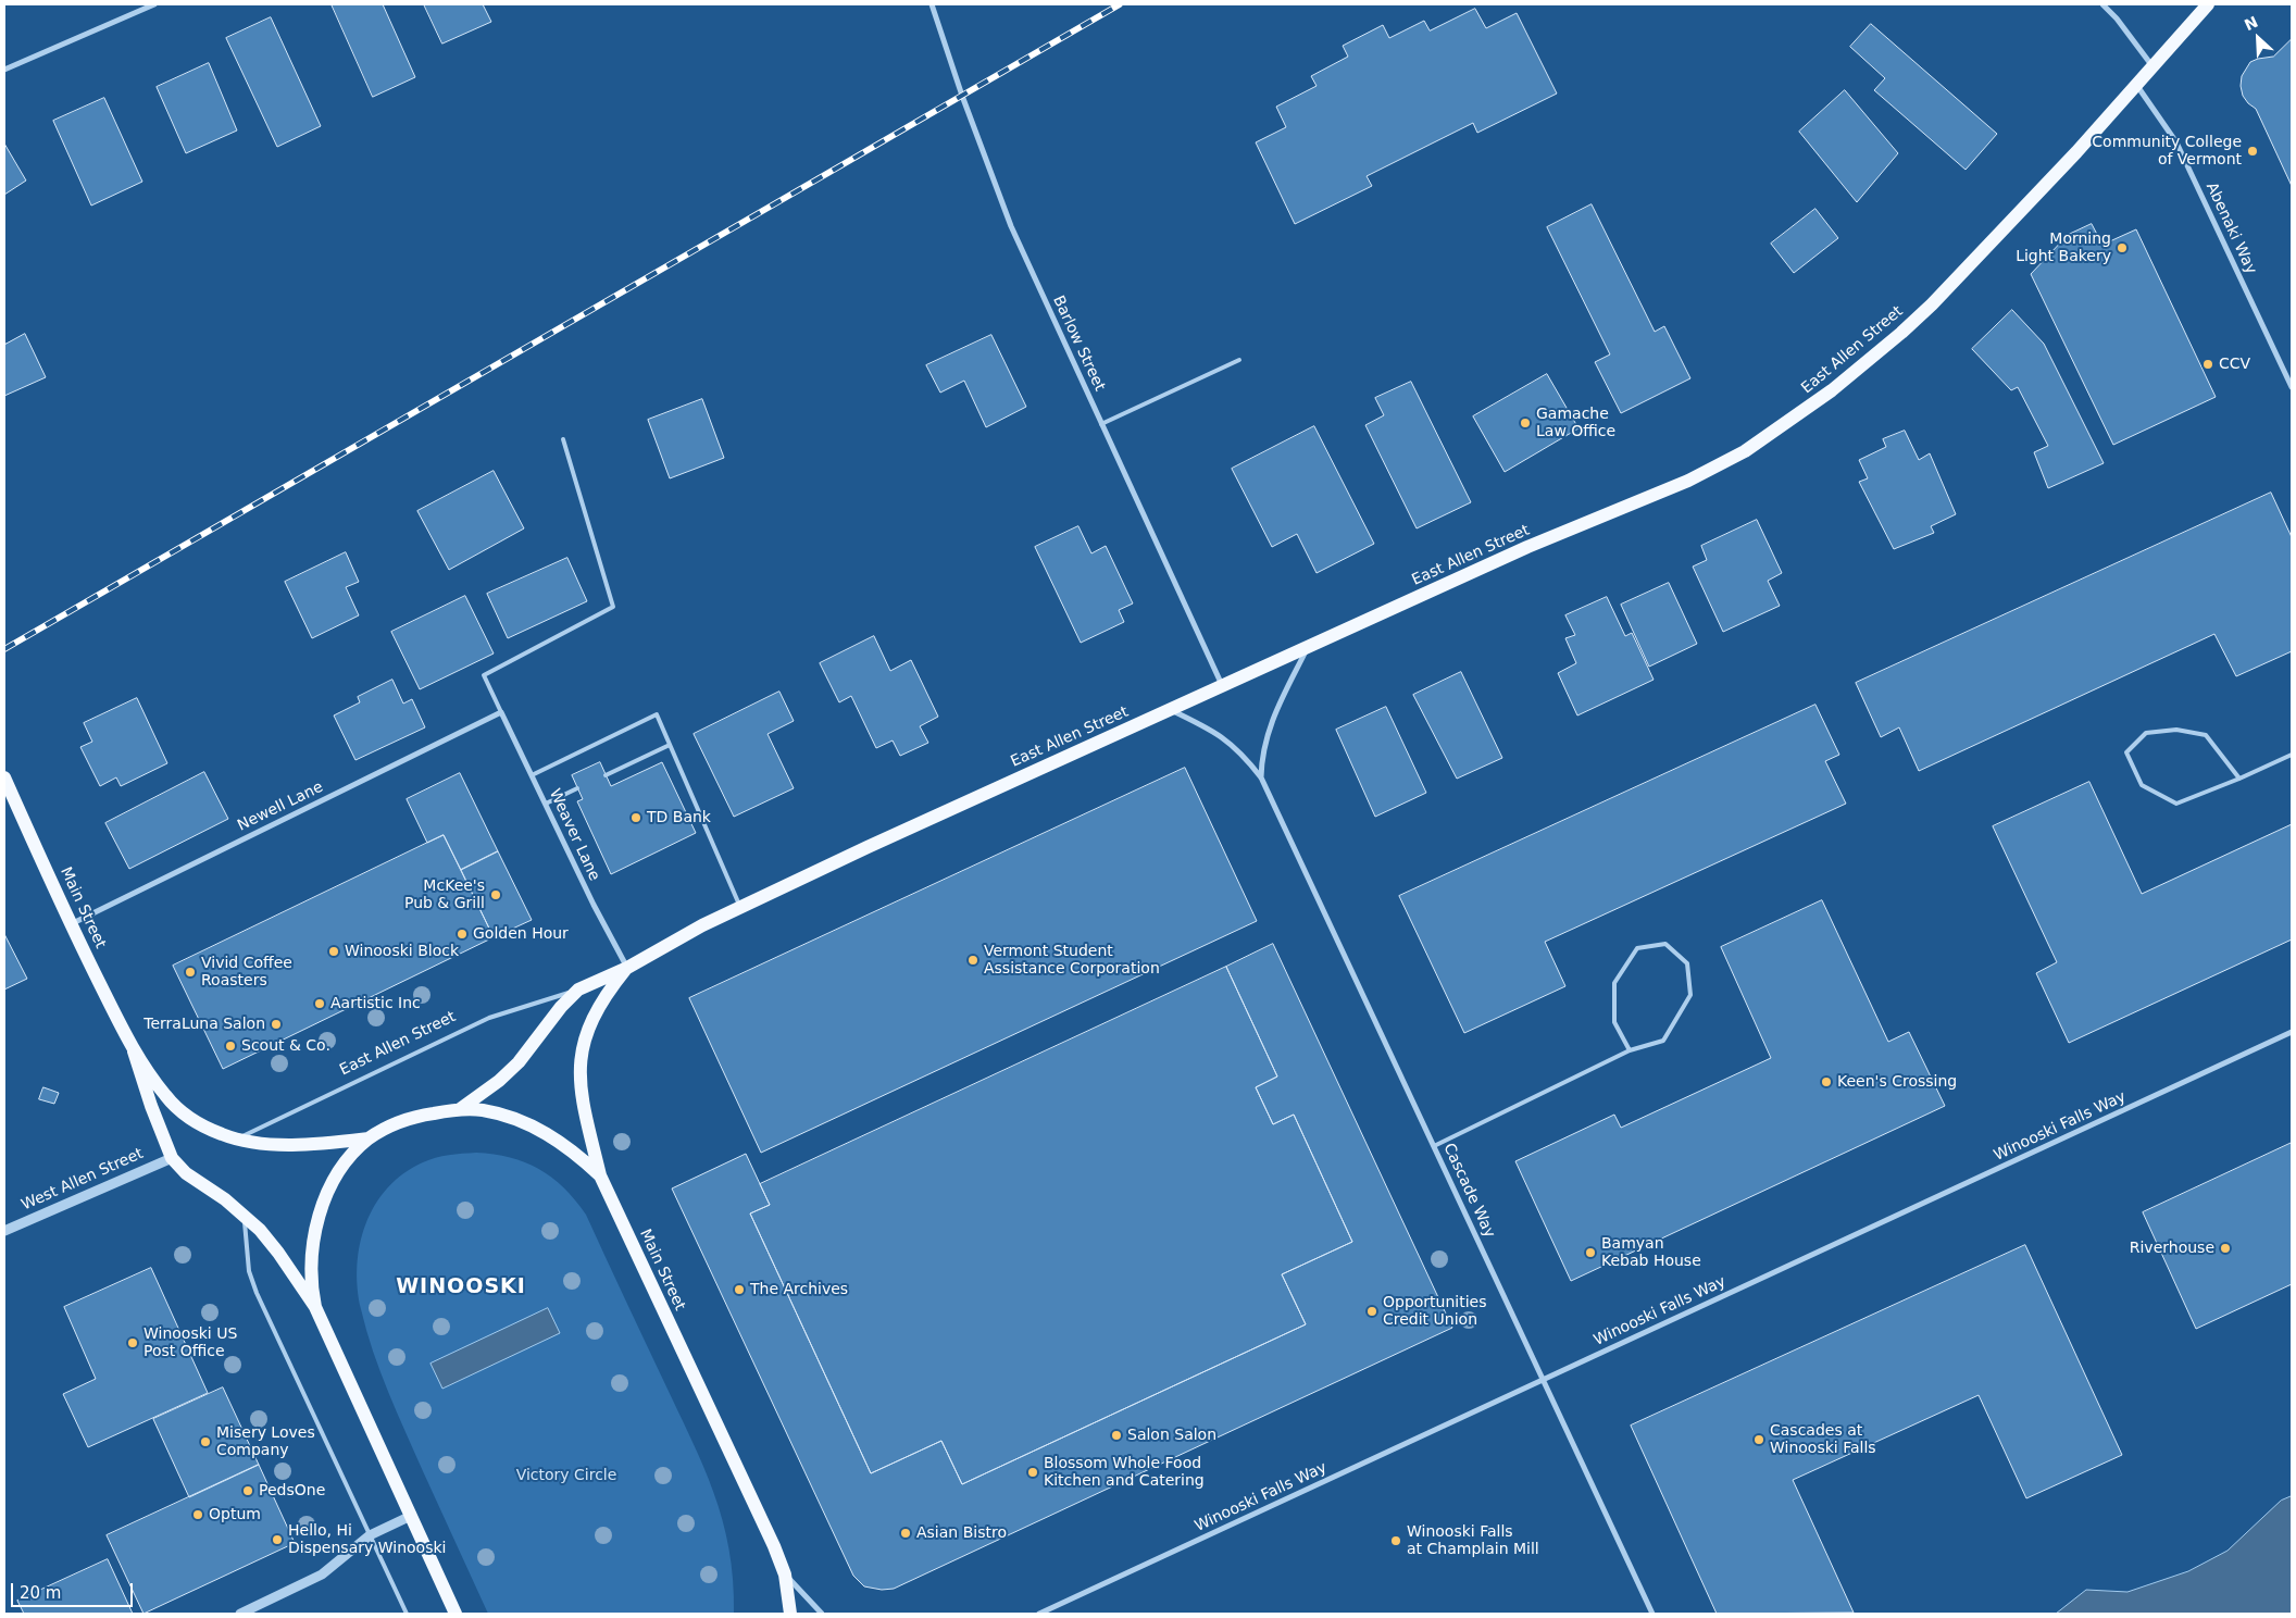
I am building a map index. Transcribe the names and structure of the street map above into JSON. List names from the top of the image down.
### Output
{
  "streets": {
    "main road": ["East Allen Street", "Main Street"],
    "street": [
      "Abenaki Way",
      "Barlow Street",
      "Newell Lane",
      "Weaver Lane",
      "Winooski Falls Way",
      "West Allen Street",
      "Cascade Way"
    ]
  },
  "crossings": [
    ["Abenaki Way", "East Allen Street"],
    ["Barlow Street", "East Allen Street"],
    ["East Allen Street", "Weaver Lane"],
    ["East Allen Street", "Main Street"],
    ["East Allen Street", "Cascade Way"],
    ["Newell Lane", "Weaver Lane"],
    ["Newell Lane", "Main Street"],
    ["Main Street", "West Allen Street"],
    ["Winooski Falls Way", "Cascade Way"]
  ],
  "districts": ["WINOOSKI"],
  "parks": ["Victory Circle"],
  "places": [
    "Community College of Vermont",
    "Morning Light Bakery",
    "CCV",
    "Gamache Law Office",
    "TD Bank",
    "McKee's Pub & Grill",
    "Golden Hour",
    "Winooski Block",
    "Vermont Student Assistance Corporation",
    "Vivid Coffee Roasters",
    "Aartistic Inc",
    "TerraLuna Salon",
    "Scout & Co.",
    "Keen's Crossing",
    "Riverhouse",
    "Bamyan Kebab House",
    "The Archives",
    "Opportunities Credit Union",
    "Winooski US Post Office",
    "Salon Salon",
    "Cascades at Winooski Falls",
    "Misery Loves Company",
    "Blossom Whole Food Kitchen and Catering",
    "PedsOne",
    "Optum",
    "Asian Bistro",
    "Hello, Hi Dispensary Winooski",
    "Winooski Falls at Champlain Mill"
  ],
  "scale_bar": "20 m",
  "north": "top left"
}
